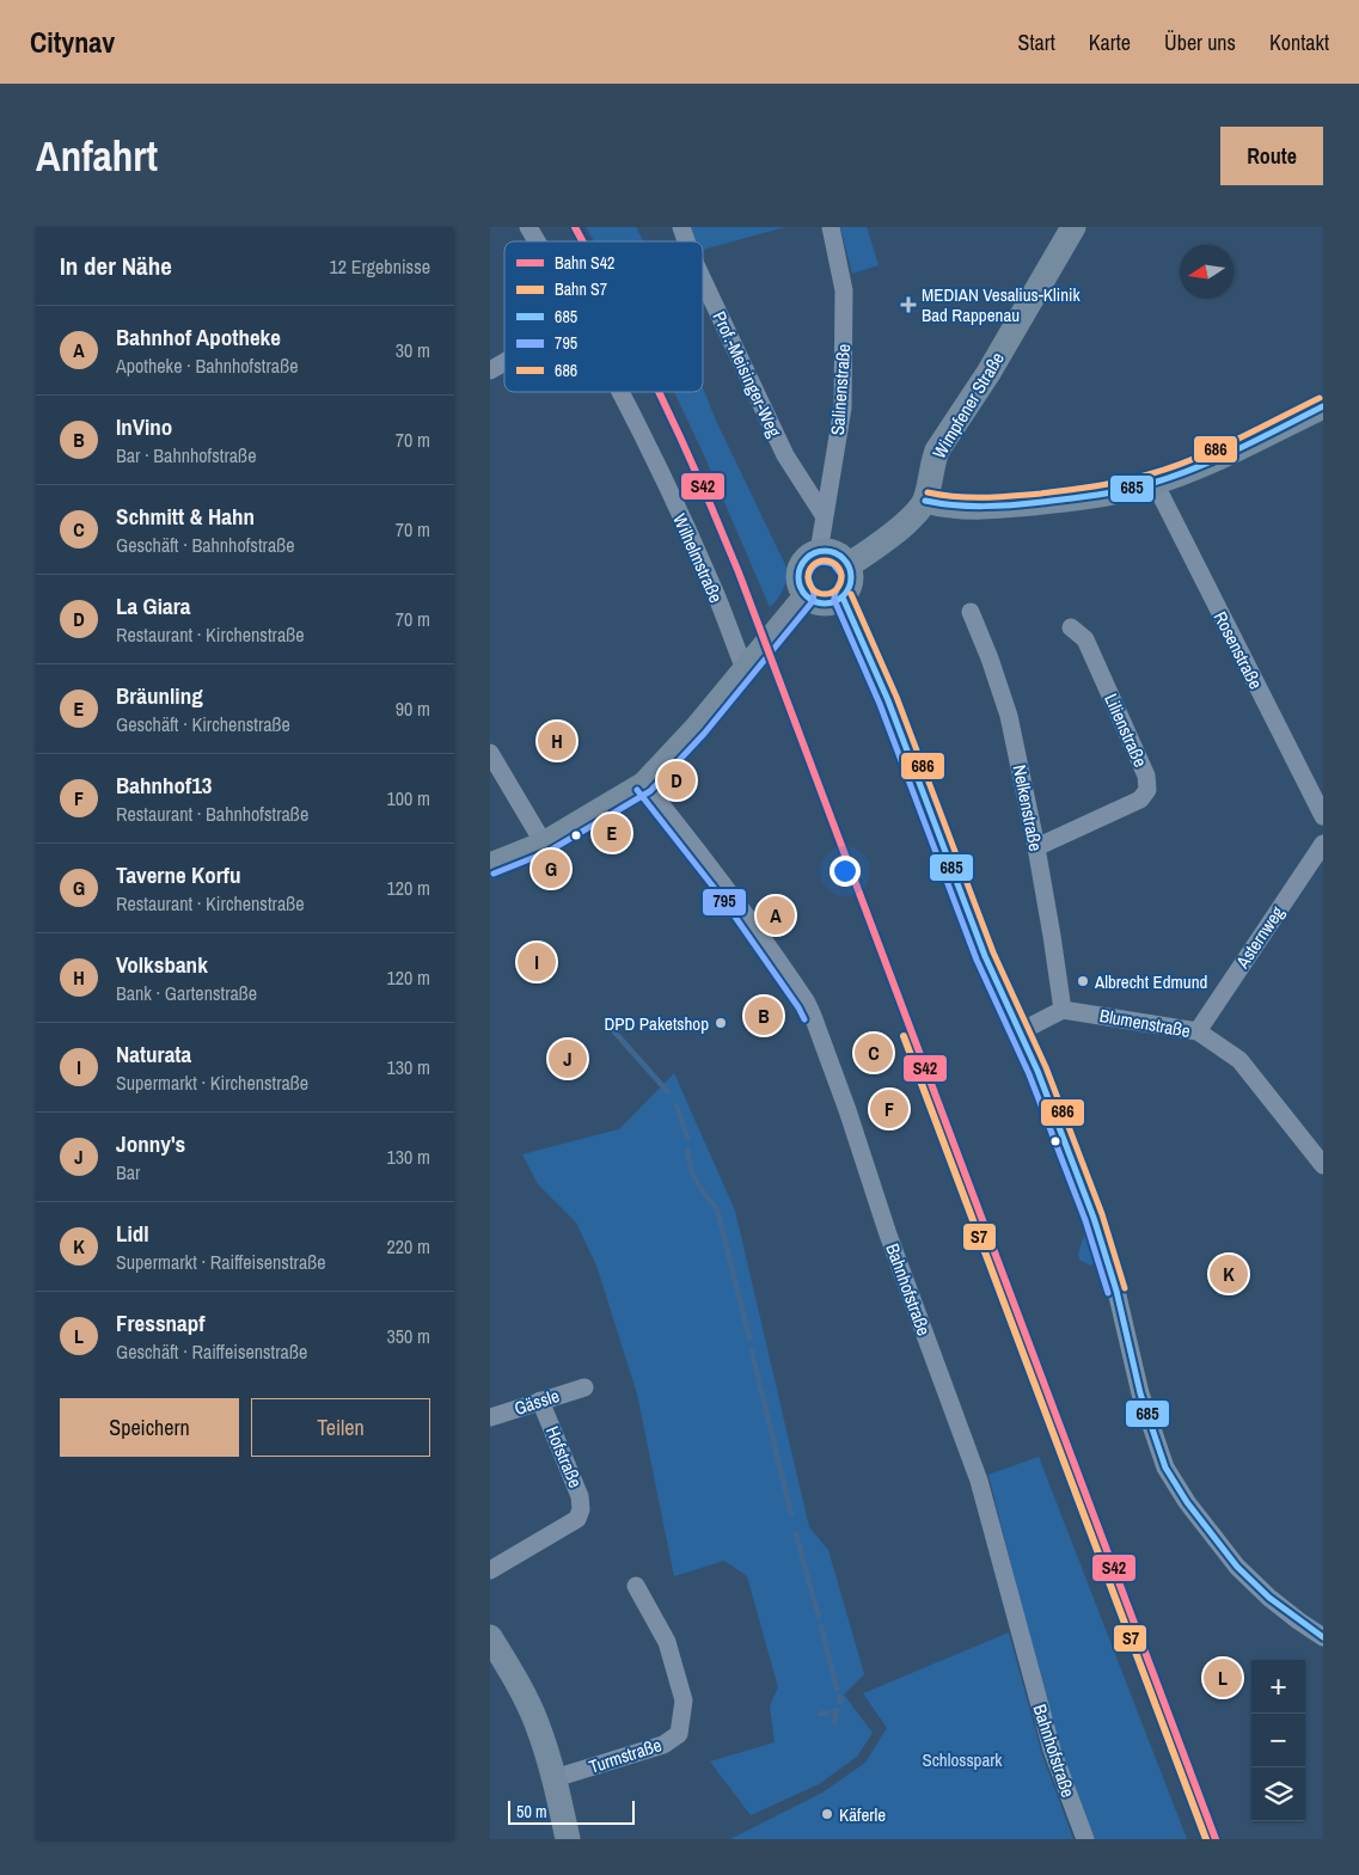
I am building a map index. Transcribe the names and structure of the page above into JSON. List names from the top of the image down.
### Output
{
  "streets": {
    "street": [
      "Prof.-Meisinger-Weg",
      "Salinenstraße",
      "Wimpfener Straße",
      "Wilhelmstraße",
      "Rosenstraße",
      "Lilienstraße",
      "Nelkenstraße",
      "Asternweg",
      "Blumenstraße",
      "Bahnhofstraße",
      "Gässle",
      "Hofstraße",
      "Turmstraße"
    ]
  },
  "crossings": [
    ["Prof.-Meisinger-Weg", "Salinenstraße"],
    ["Salinenstraße", "Wimpfener Straße"],
    ["Lilienstraße", "Nelkenstraße"],
    ["Nelkenstraße", "Blumenstraße"],
    ["Asternweg", "Blumenstraße"],
    ["Gässle", "Hofstraße"]
  ],
  "parks": ["Schlosspark"],
  "places": {
    "health": ["MEDIAN Vesalius-Klinik Bad Rappenau"],
    "other": ["Albrecht Edmund", "DPD Paketshop", "Käferle"]
  },
  "lines": [
    "rail line S42",
    "transit line 686",
    "transit line 685",
    "transit line 795",
    "rail line S7"
  ],
  "legend": [
    "Bahn S42",
    "Bahn S7",
    "685",
    "795",
    "686"
  ],
  "scale_bar": "50 m",
  "north": "left",
  "page": {
    "header": "Citynav",
    "nav": [
      "Start",
      "Karte",
      "Über uns",
      "Kontakt"
    ],
    "buttons": [
      "Route",
      ["Speichern", "Teilen"]
    ],
    "title": "Anfahrt",
    "heading": ["In der Nähe", "12 Ergebnisse"],
    "list": [
      {
        "mark": "A",
        "name": "Bahnhof Apotheke",
        "note": "Apotheke · Bahnhofstraße",
        "value": "30 m"
      },
      {
        "mark": "B",
        "name": "InVino",
        "note": "Bar · Bahnhofstraße",
        "value": "70 m"
      },
      {
        "mark": "C",
        "name": "Schmitt & Hahn",
        "note": "Geschäft · Bahnhofstraße",
        "value": "70 m"
      },
      {
        "mark": "D",
        "name": "La Giara",
        "note": "Restaurant · Kirchenstraße",
        "value": "70 m"
      },
      {
        "mark": "E",
        "name": "Bräunling",
        "note": "Geschäft · Kirchenstraße",
        "value": "90 m"
      },
      {
        "mark": "F",
        "name": "Bahnhof13",
        "note": "Restaurant · Bahnhofstraße",
        "value": "100 m"
      },
      {
        "mark": "G",
        "name": "Taverne Korfu",
        "note": "Restaurant · Kirchenstraße",
        "value": "120 m"
      },
      {
        "mark": "H",
        "name": "Volksbank",
        "note": "Bank · Gartenstraße",
        "value": "120 m"
      },
      {
        "mark": "I",
        "name": "Naturata",
        "note": "Supermarkt · Kirchenstraße",
        "value": "130 m"
      },
      {
        "mark": "J",
        "name": "Jonny's",
        "note": "Bar",
        "value": "130 m"
      },
      {
        "mark": "K",
        "name": "Lidl",
        "note": "Supermarkt · Raiffeisenstraße",
        "value": "220 m"
      },
      {
        "mark": "L",
        "name": "Fressnapf",
        "note": "Geschäft · Raiffeisenstraße",
        "value": "350 m"
      }
    ],
    "pins": [
      "H",
      "D",
      "E",
      "G",
      "A",
      "I",
      "B",
      "C",
      "J",
      "F",
      "K",
      "L"
    ],
    "map_buttons": ["+", "−"],
    "scale": "50 m"
  }
}
